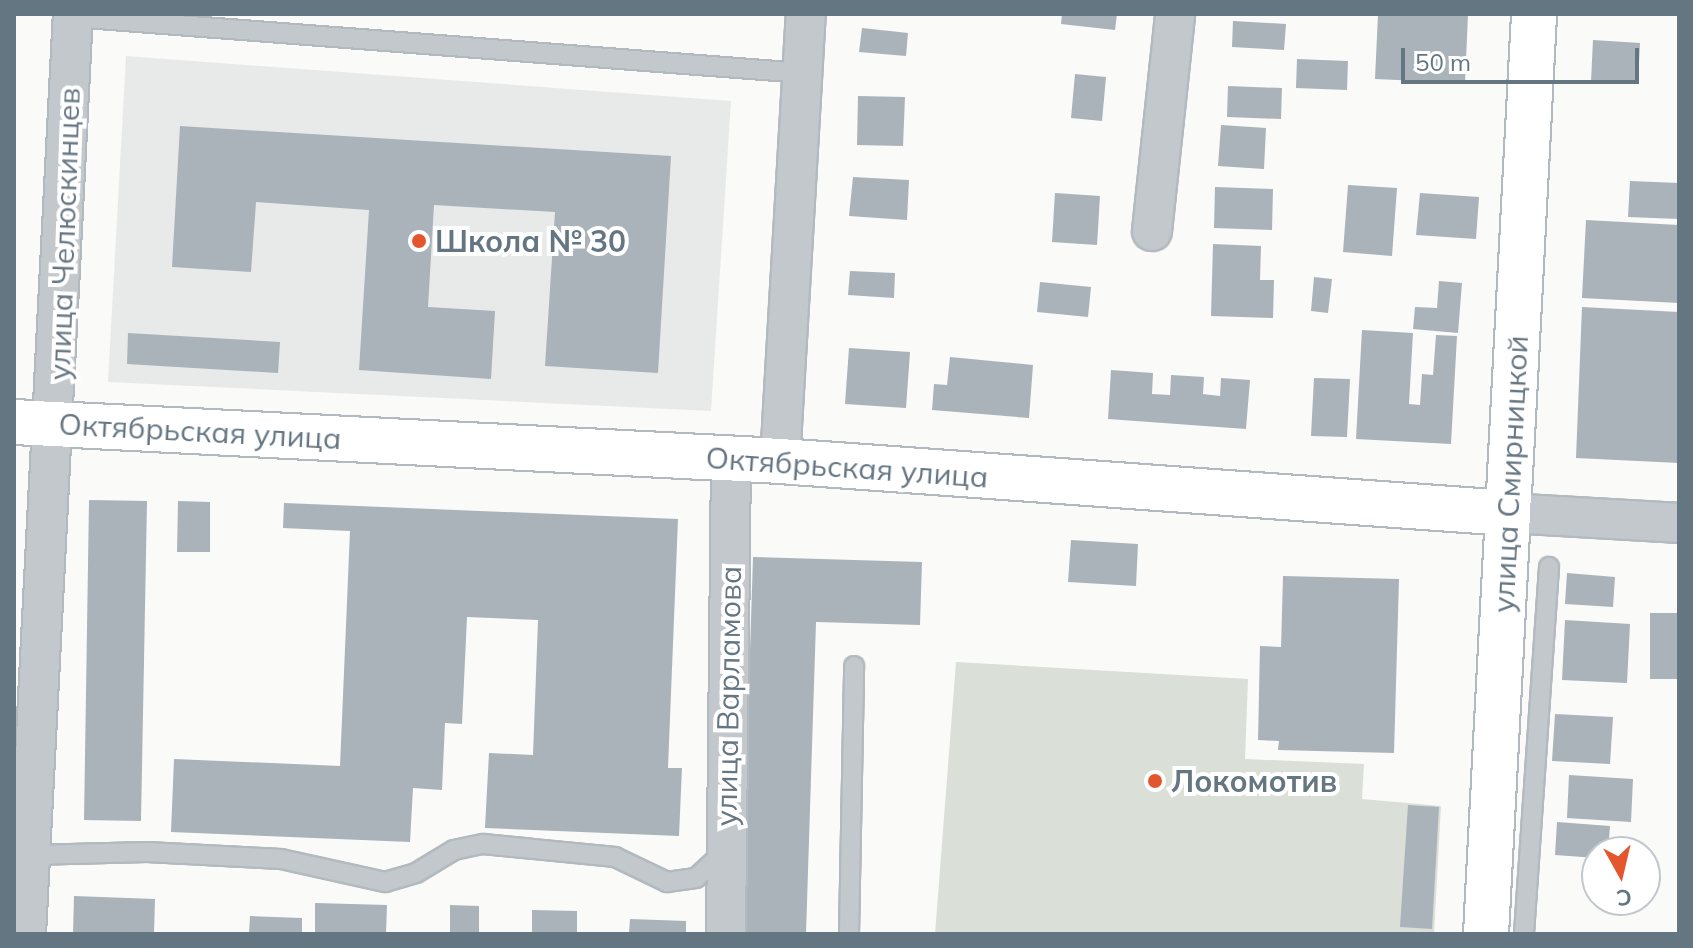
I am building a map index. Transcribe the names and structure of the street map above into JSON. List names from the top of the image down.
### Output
{
  "streets": {
    "main road": ["Октябрьская улица", "улица Смирницкой"],
    "street": ["улица Челюскинцев", "улица Варламова"]
  },
  "crossings": [
    ["улица Челюскинцев", "Октябрьская улица"],
    ["Октябрьская улица", "улица Смирницкой"],
    ["Октябрьская улица", "улица Варламова"]
  ],
  "places": ["Школа № 30", "Локомотив"],
  "scale_bar": "50 m",
  "north": "bottom"
}
